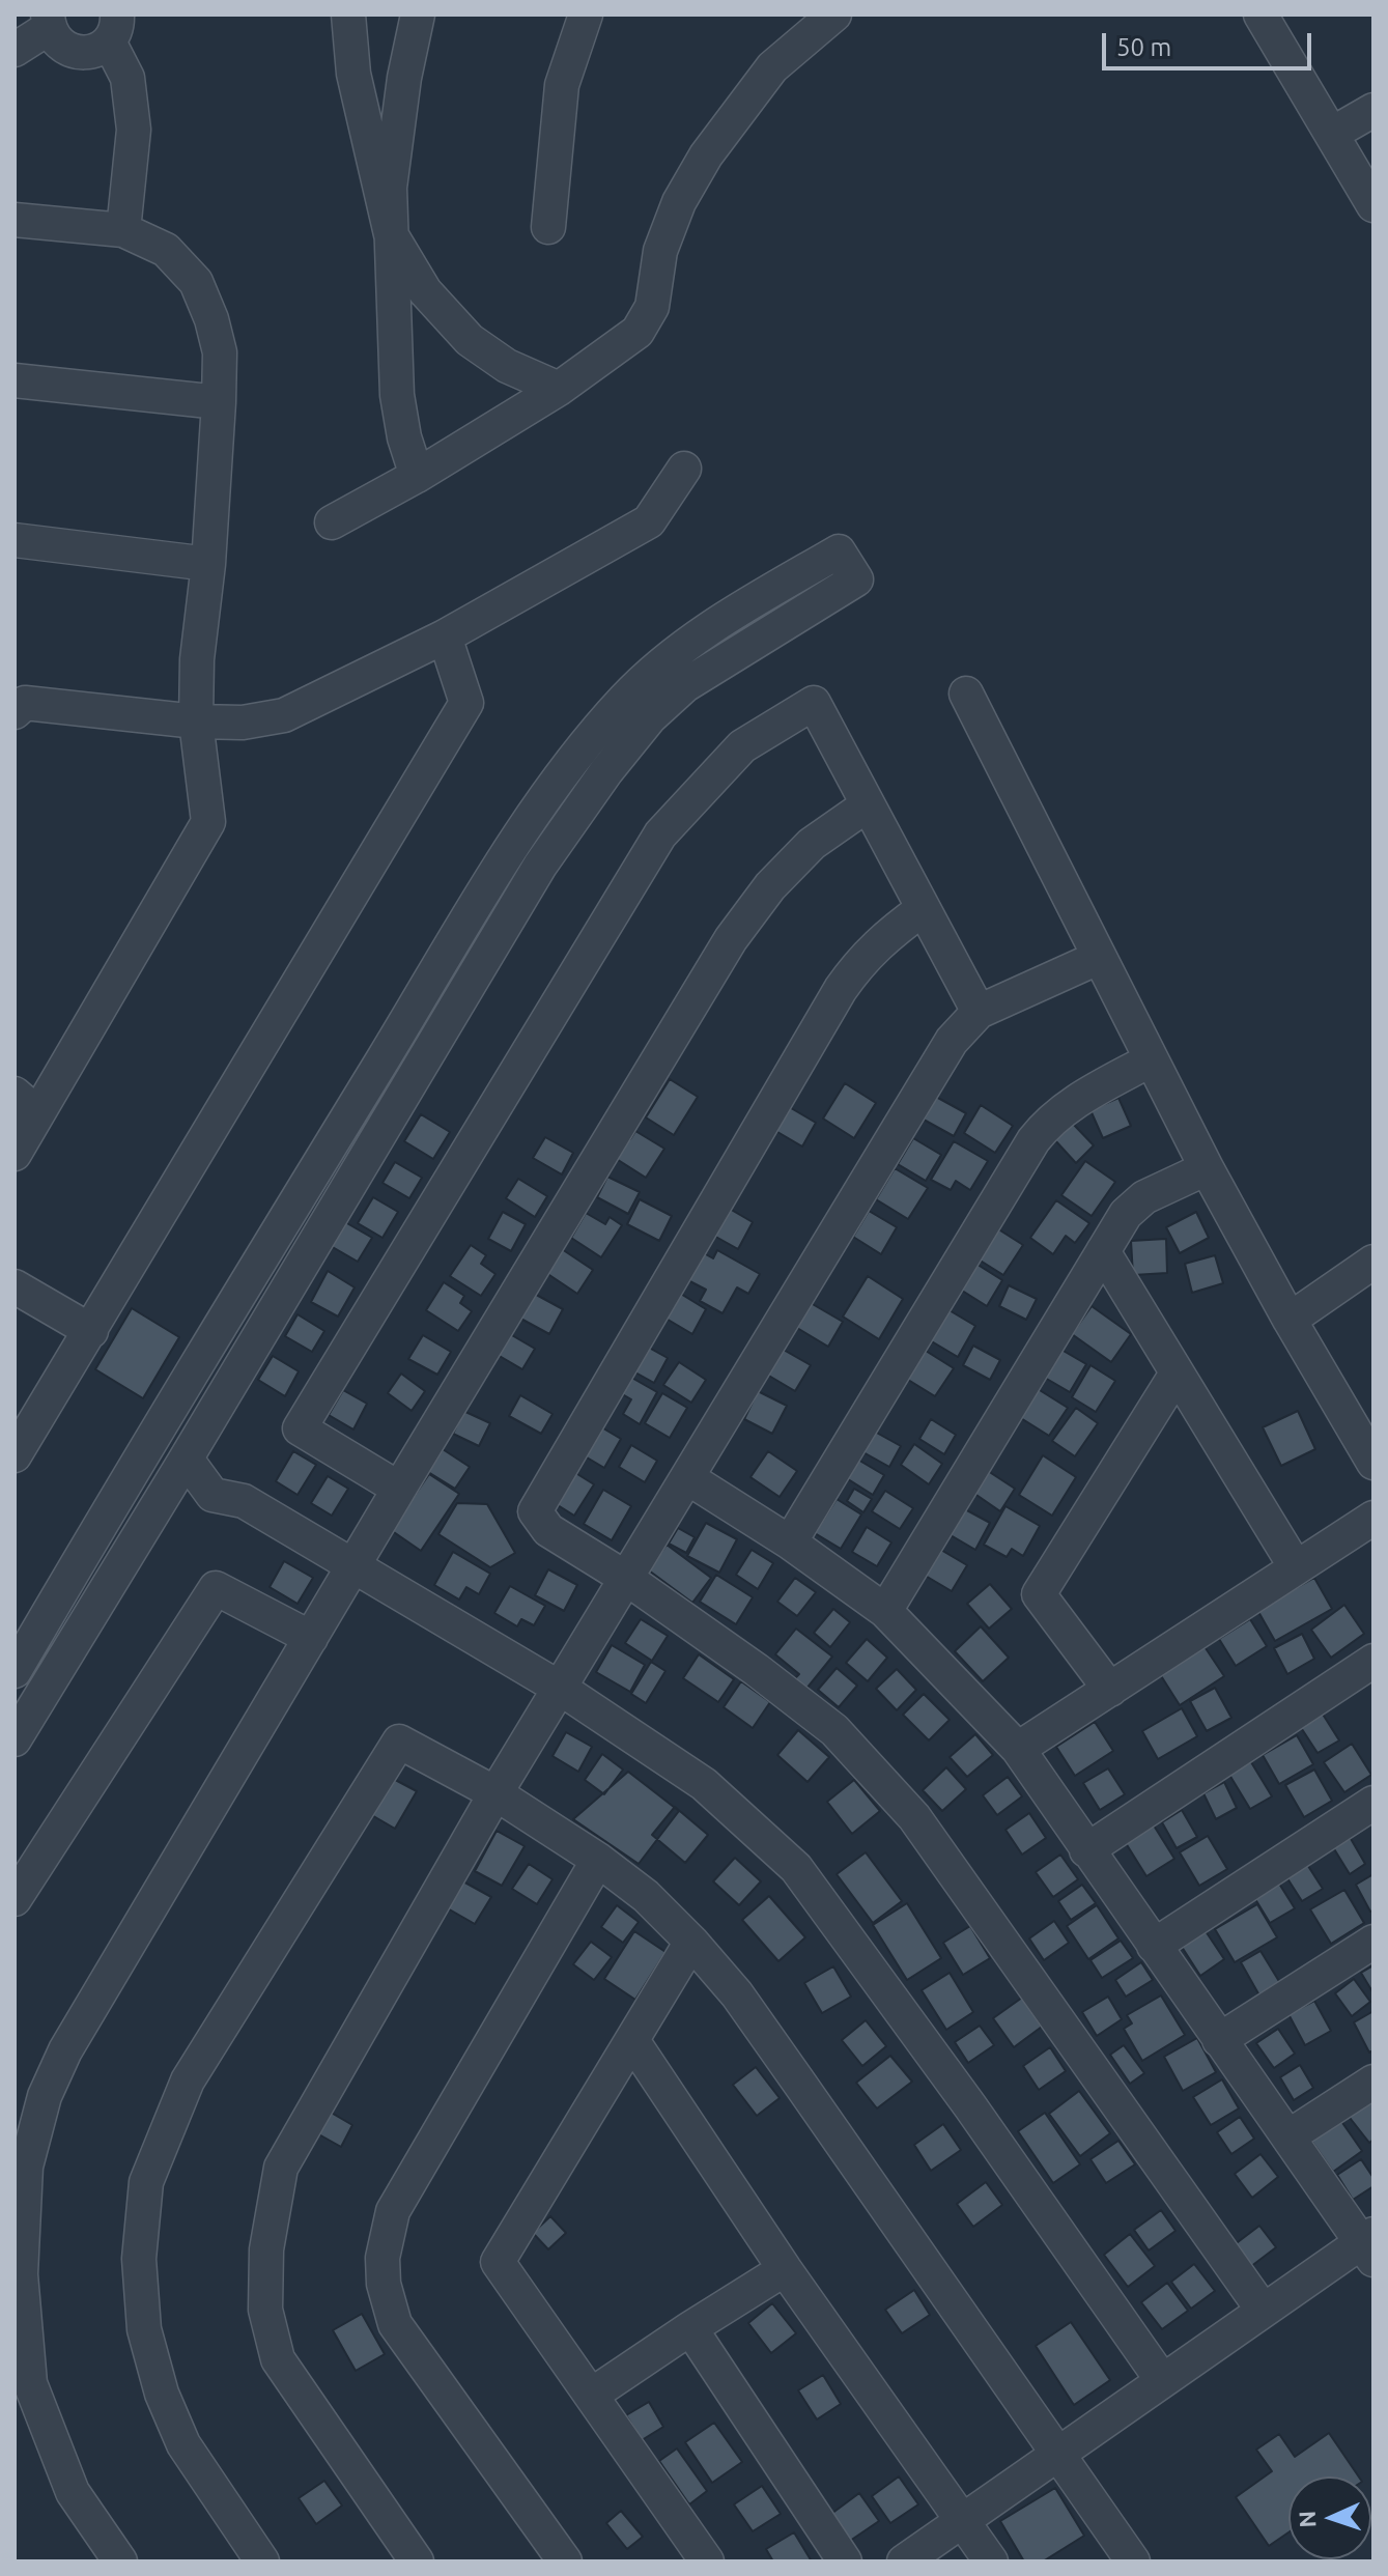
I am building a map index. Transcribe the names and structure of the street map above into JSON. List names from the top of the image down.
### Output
{
  "scale_bar": "50 m",
  "north": "left"
}
